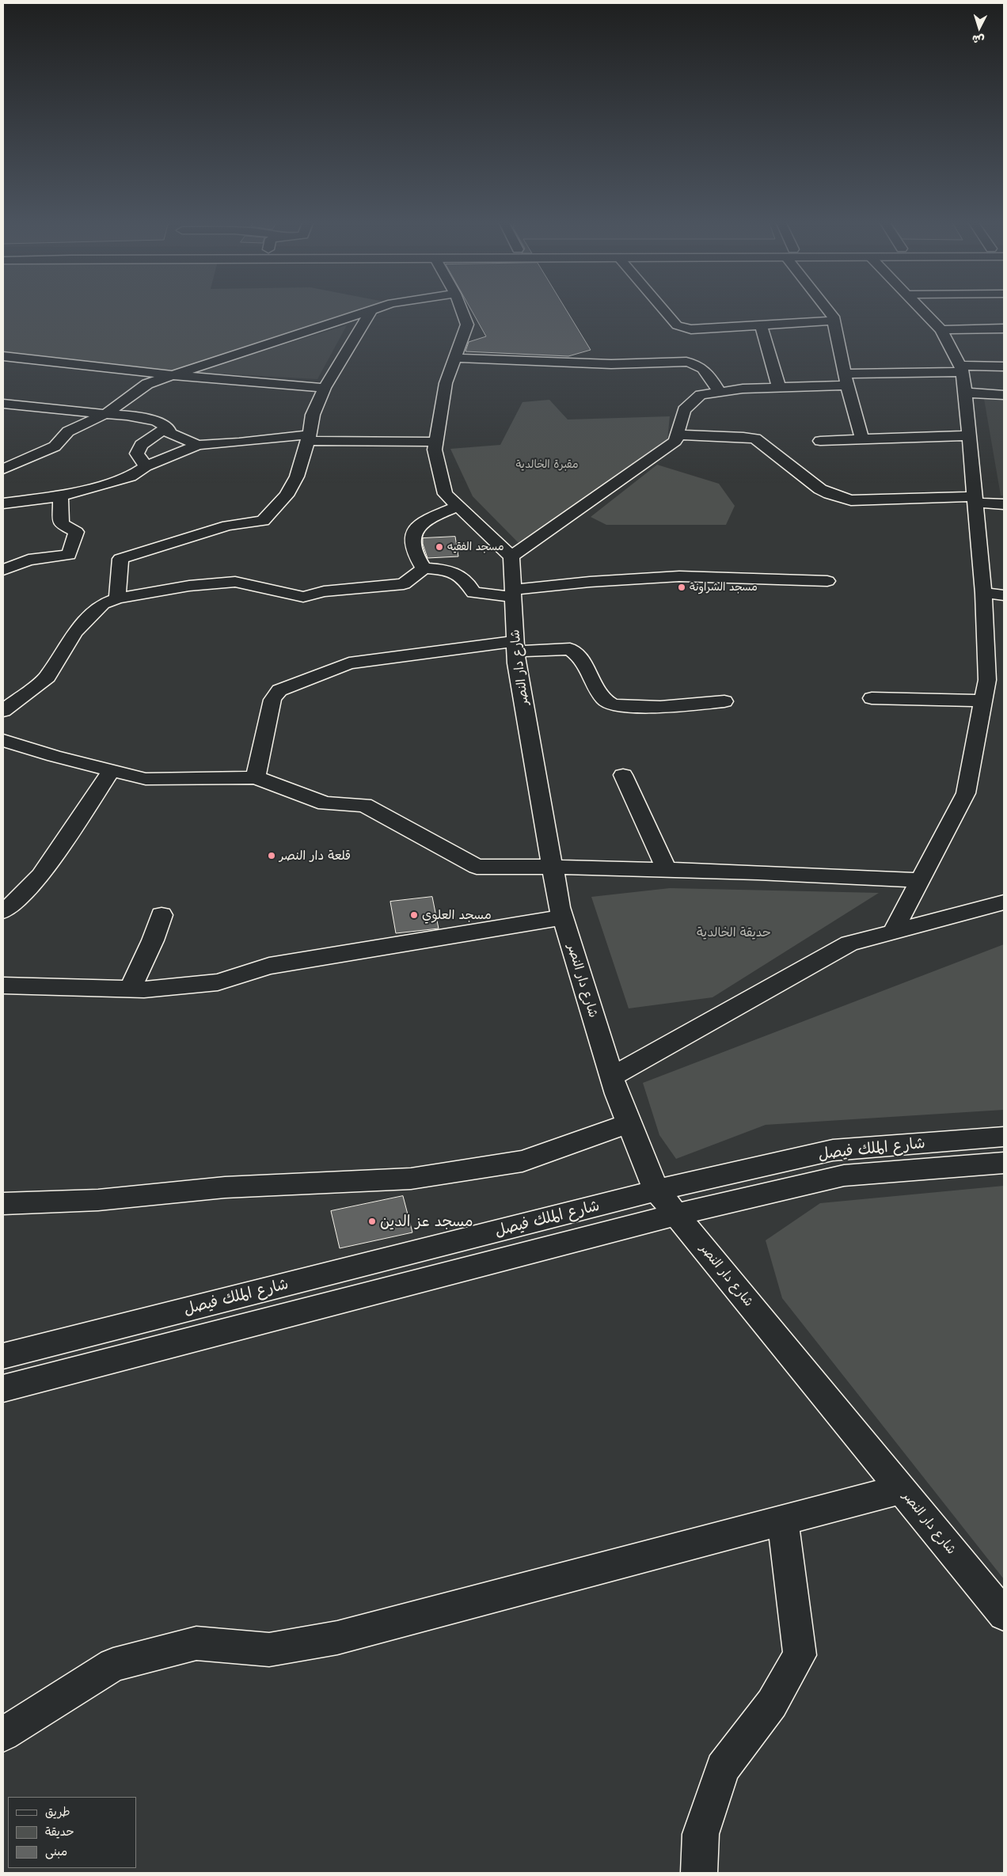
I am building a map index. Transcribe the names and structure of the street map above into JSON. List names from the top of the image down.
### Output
{
  "streets": {
    "main road": ["شارع دار النصر", "شارع الملك فيصل"]
  },
  "crossings": [
    ["شارع دار النصر", "شارع الملك فيصل"]
  ],
  "parks": ["مقبرة الخالدية", "حديقة الخالدية"],
  "places": [
    "مسجد الفقيه",
    "مسجد الشراونة",
    "قلعة دار النصر",
    "مسجد العلوي",
    "مسجد عز الدين"
  ],
  "legend": ["طريق", "حديقة", "مبنى"],
  "north": "bottom"
}
